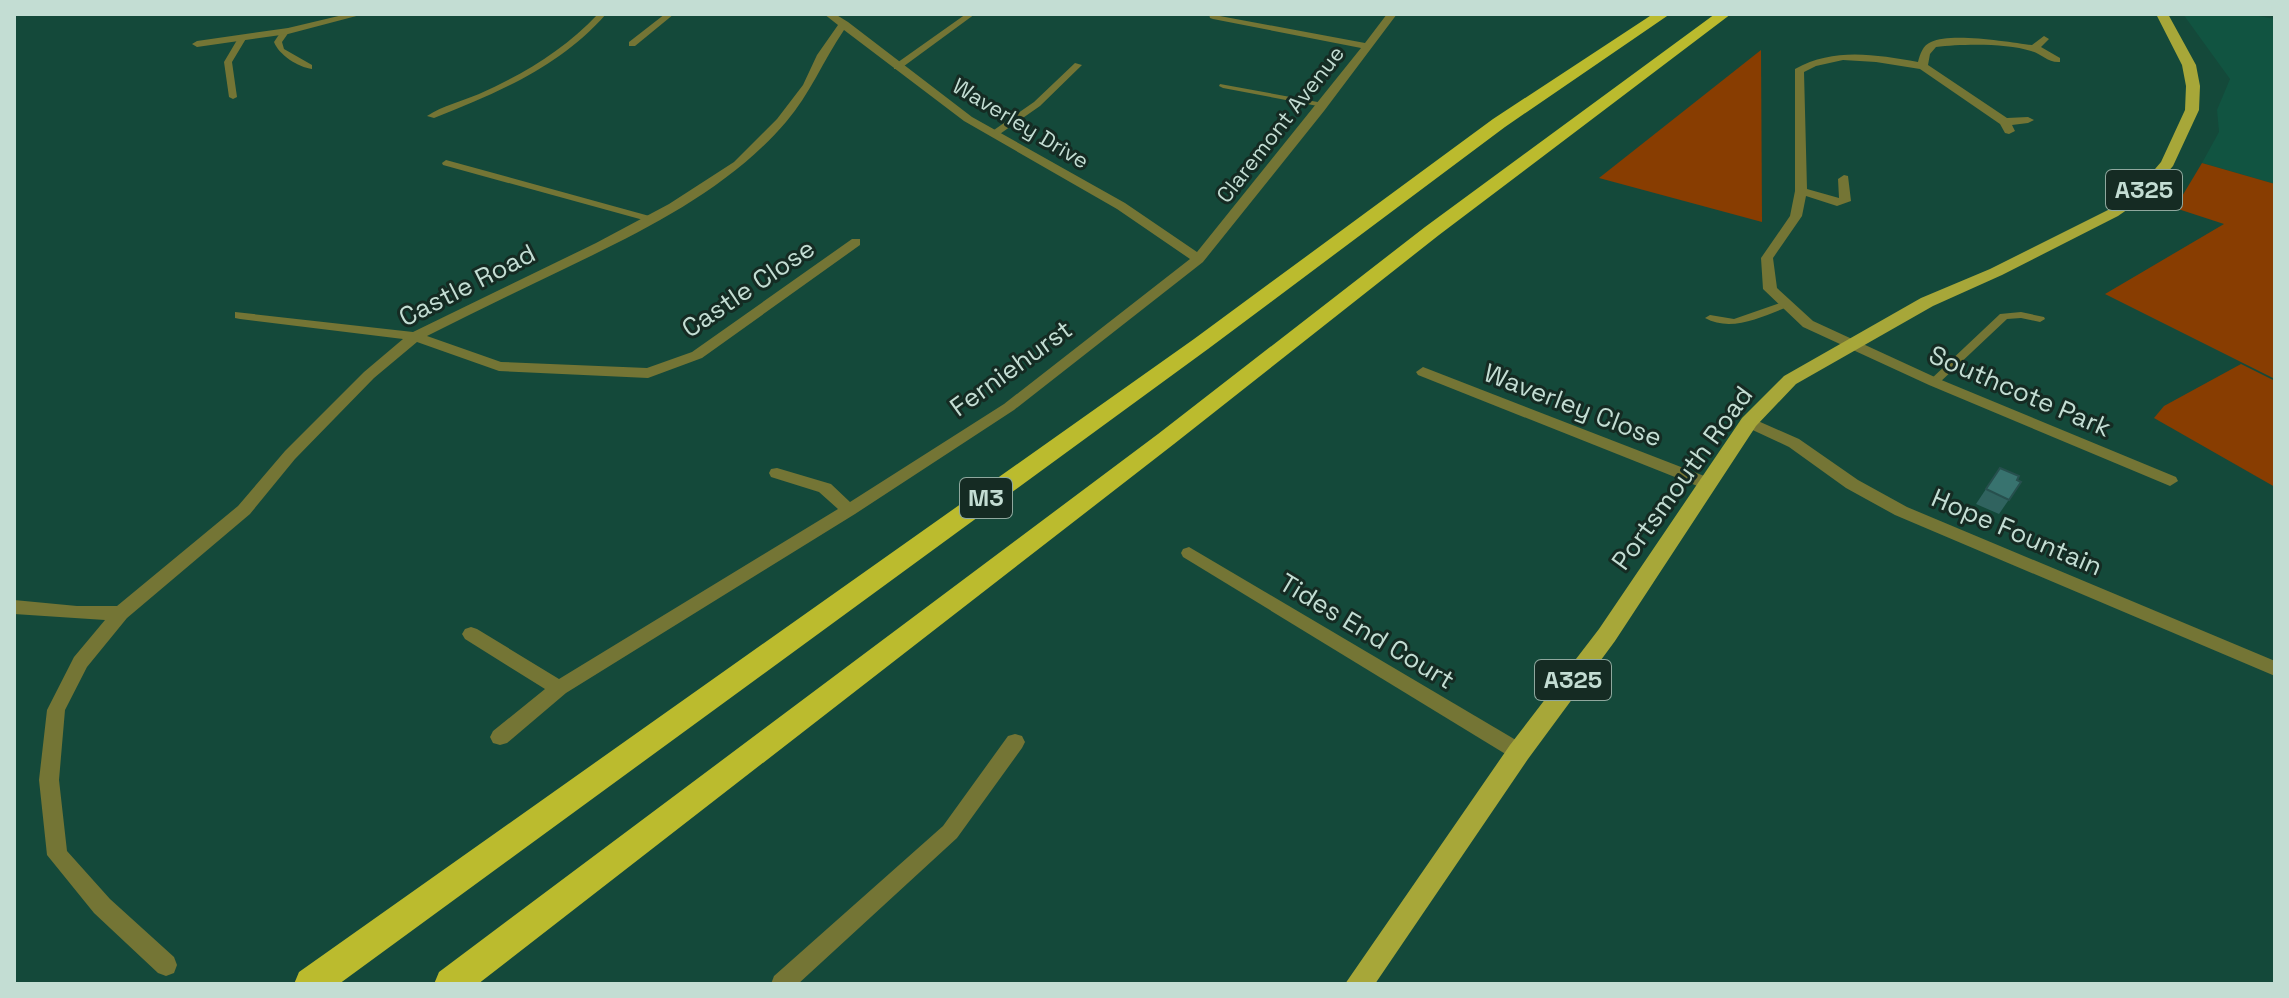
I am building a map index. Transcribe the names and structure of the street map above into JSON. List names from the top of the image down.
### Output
{
  "streets": {
    "highway": ["M3"],
    "main road": ["A325", "Portsmouth Road"],
    "street": [
      "Waverley Drive",
      "Claremont Avenue",
      "Castle Road",
      "Castle Close",
      "Ferniehurst",
      "Southcote Park",
      "Waverley Close",
      "Hope Fountain",
      "Tides End Court"
    ]
  },
  "crossings": [
    ["Waverley Drive", "Claremont Avenue"],
    ["Waverley Drive", "Castle Road"],
    ["Waverley Drive", "Ferniehurst"],
    ["Claremont Avenue", "Ferniehurst"],
    ["Castle Road", "Castle Close"],
    ["Southcote Park", "Portsmouth Road"],
    ["Waverley Close", "Portsmouth Road"],
    ["Portsmouth Road", "Hope Fountain"],
    ["Portsmouth Road", "Tides End Court"]
  ]
}
